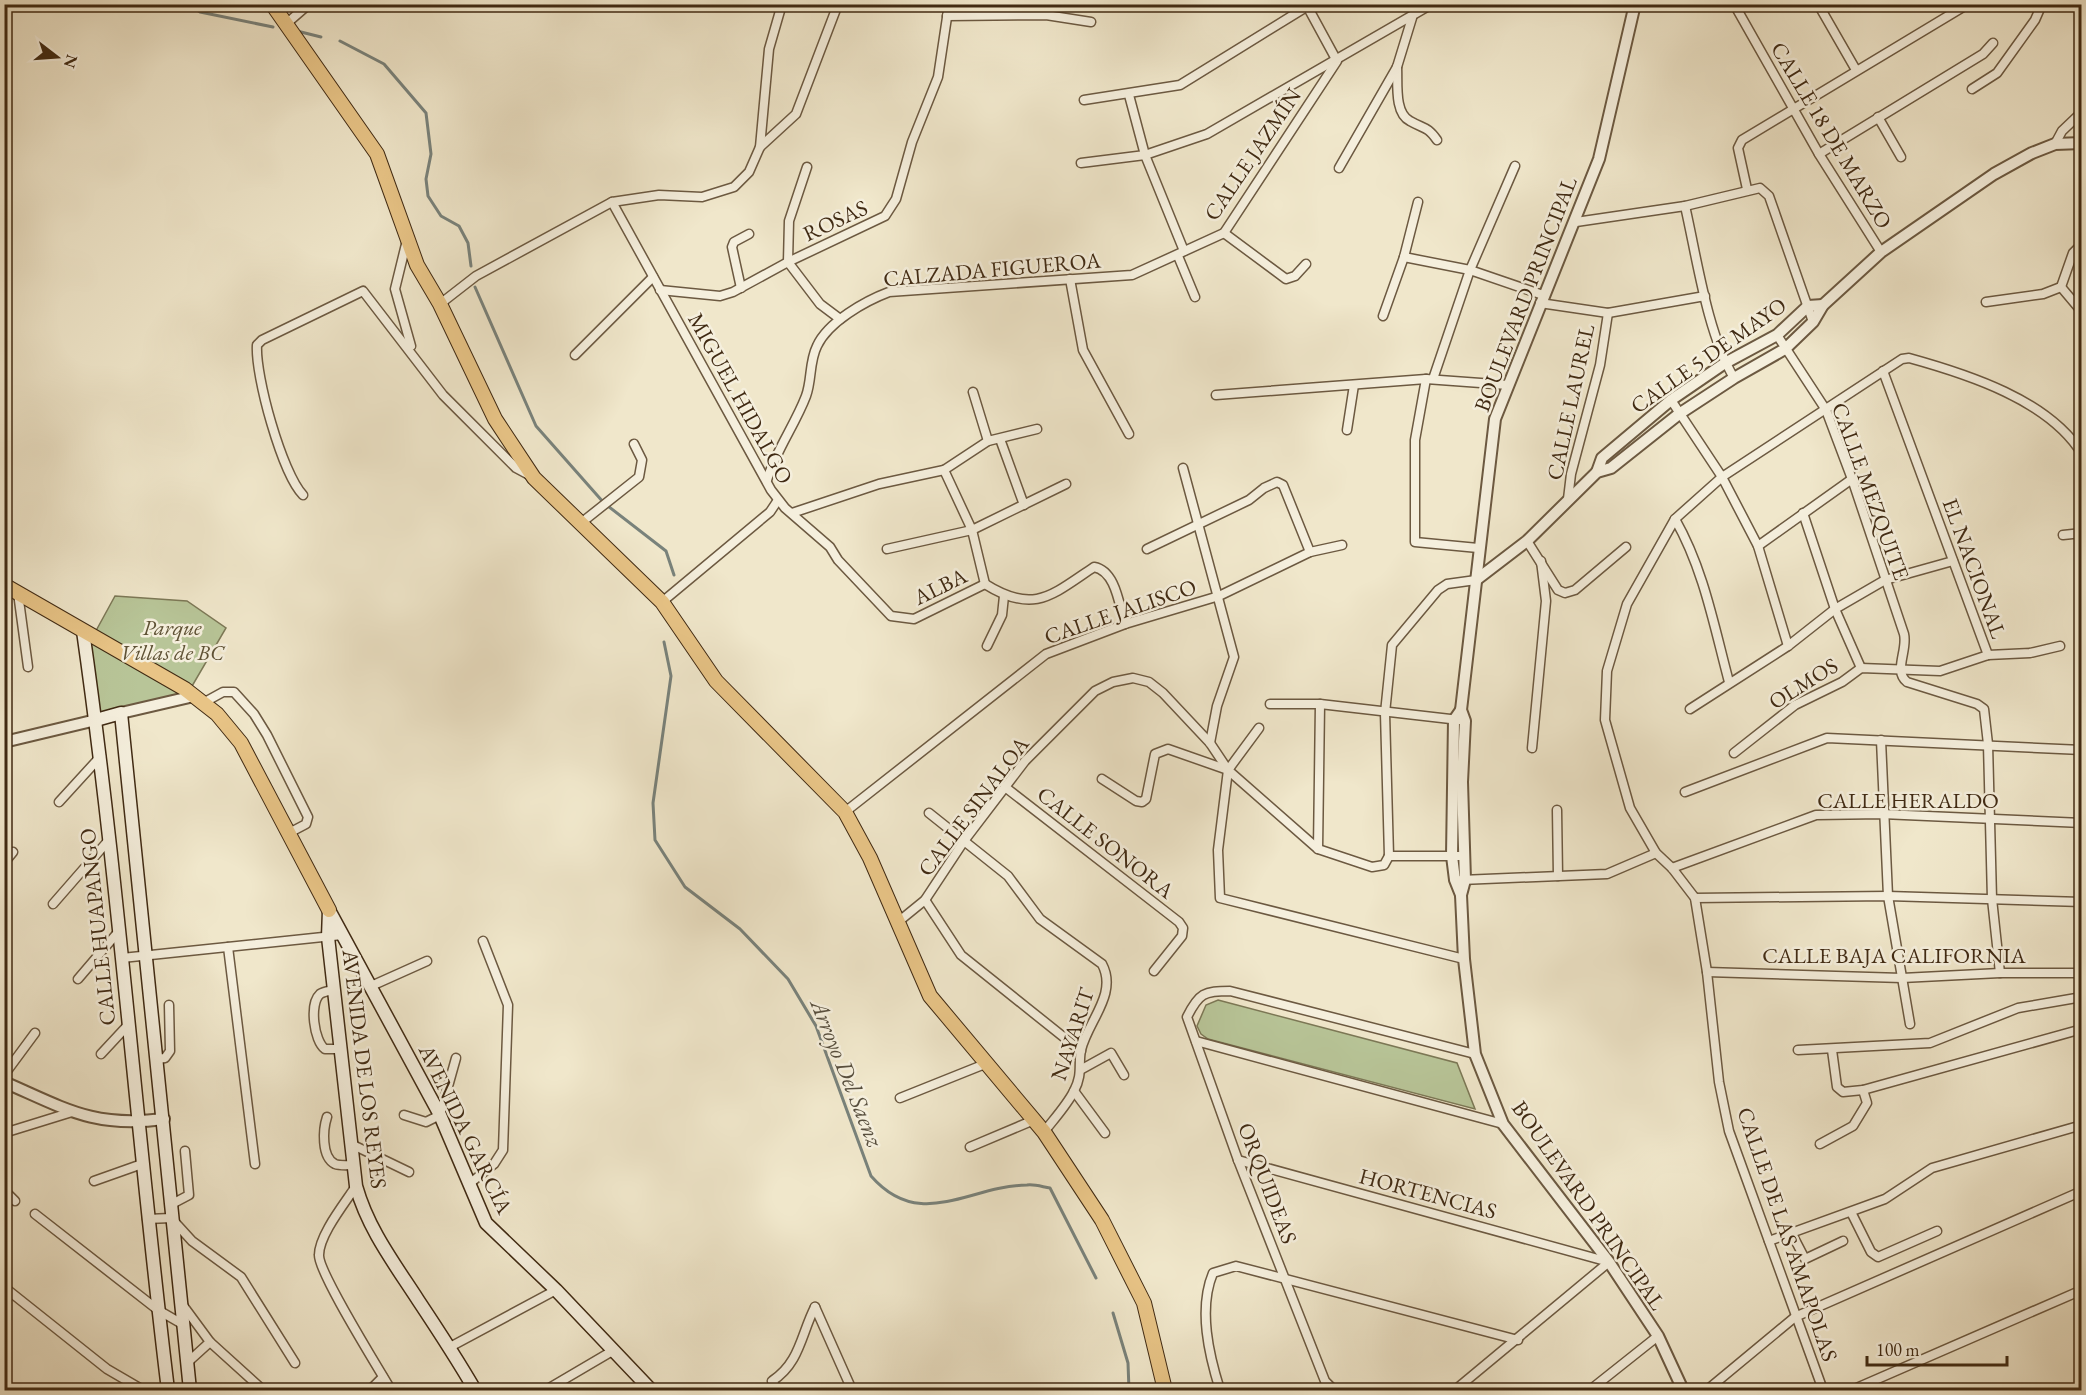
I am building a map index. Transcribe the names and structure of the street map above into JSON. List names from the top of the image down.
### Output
{
  "streets": {
    "main road": ["CALLE HUAPANGO", "AVENIDA DE LOS REYES", "AVENIDA GARCÍA"],
    "street": [
      "CALLE 18 DE MARZO",
      "CALLE JAZMÍN",
      "ROSAS",
      "CALZADA FIGUEROA",
      "BOULEVARD PRINCIPAL",
      "CALLE 5 DE MAYO",
      "MIGUEL HIDALGO",
      "CALLE LAUREL",
      "CALLE MEZQUITE",
      "EL NACIONAL",
      "ALBA",
      "CALLE JALISCO",
      "OLMOS",
      "CALLE HERALDO",
      "CALLE SINALOA",
      "CALLE SONORA",
      "CALLE BAJA CALIFORNIA",
      "NAYARIT",
      "ORQUIDEAS",
      "HORTENCIAS",
      "CALLE DE LAS AMAPOLAS"
    ]
  },
  "crossings": [
    ["CALLE 18 DE MARZO", "CALLE 5 DE MAYO"],
    ["CALLE JAZMÍN", "CALZADA FIGUEROA"],
    ["ROSAS", "MIGUEL HIDALGO"],
    ["CALZADA FIGUEROA", "MIGUEL HIDALGO"],
    ["BOULEVARD PRINCIPAL", "CALLE 5 DE MAYO"],
    ["BOULEVARD PRINCIPAL", "ORQUIDEAS"],
    ["BOULEVARD PRINCIPAL", "HORTENCIAS"],
    ["CALLE 5 DE MAYO", "CALLE LAUREL"],
    ["CALLE 5 DE MAYO", "CALLE MEZQUITE"],
    ["MIGUEL HIDALGO", "ALBA"],
    ["CALLE MEZQUITE", "EL NACIONAL"],
    ["CALLE MEZQUITE", "OLMOS"],
    ["CALLE MEZQUITE", "CALLE DE LAS AMAPOLAS"],
    ["EL NACIONAL", "OLMOS"],
    ["EL NACIONAL", "CALLE DE LAS AMAPOLAS"],
    ["CALLE HERALDO", "CALLE DE LAS AMAPOLAS"],
    ["CALLE SINALOA", "CALLE SONORA"],
    ["CALLE SINALOA", "NAYARIT"],
    ["CALLE HUAPANGO", "AVENIDA GARCÍA"],
    ["CALLE BAJA CALIFORNIA", "CALLE DE LAS AMAPOLAS"],
    ["AVENIDA DE LOS REYES", "AVENIDA GARCÍA"],
    ["ORQUIDEAS", "HORTENCIAS"]
  ],
  "water": ["Arroyo Del Saenz"],
  "parks": ["Parque Villas de BC"],
  "scale_bar": "100 m",
  "north": "right"
}
